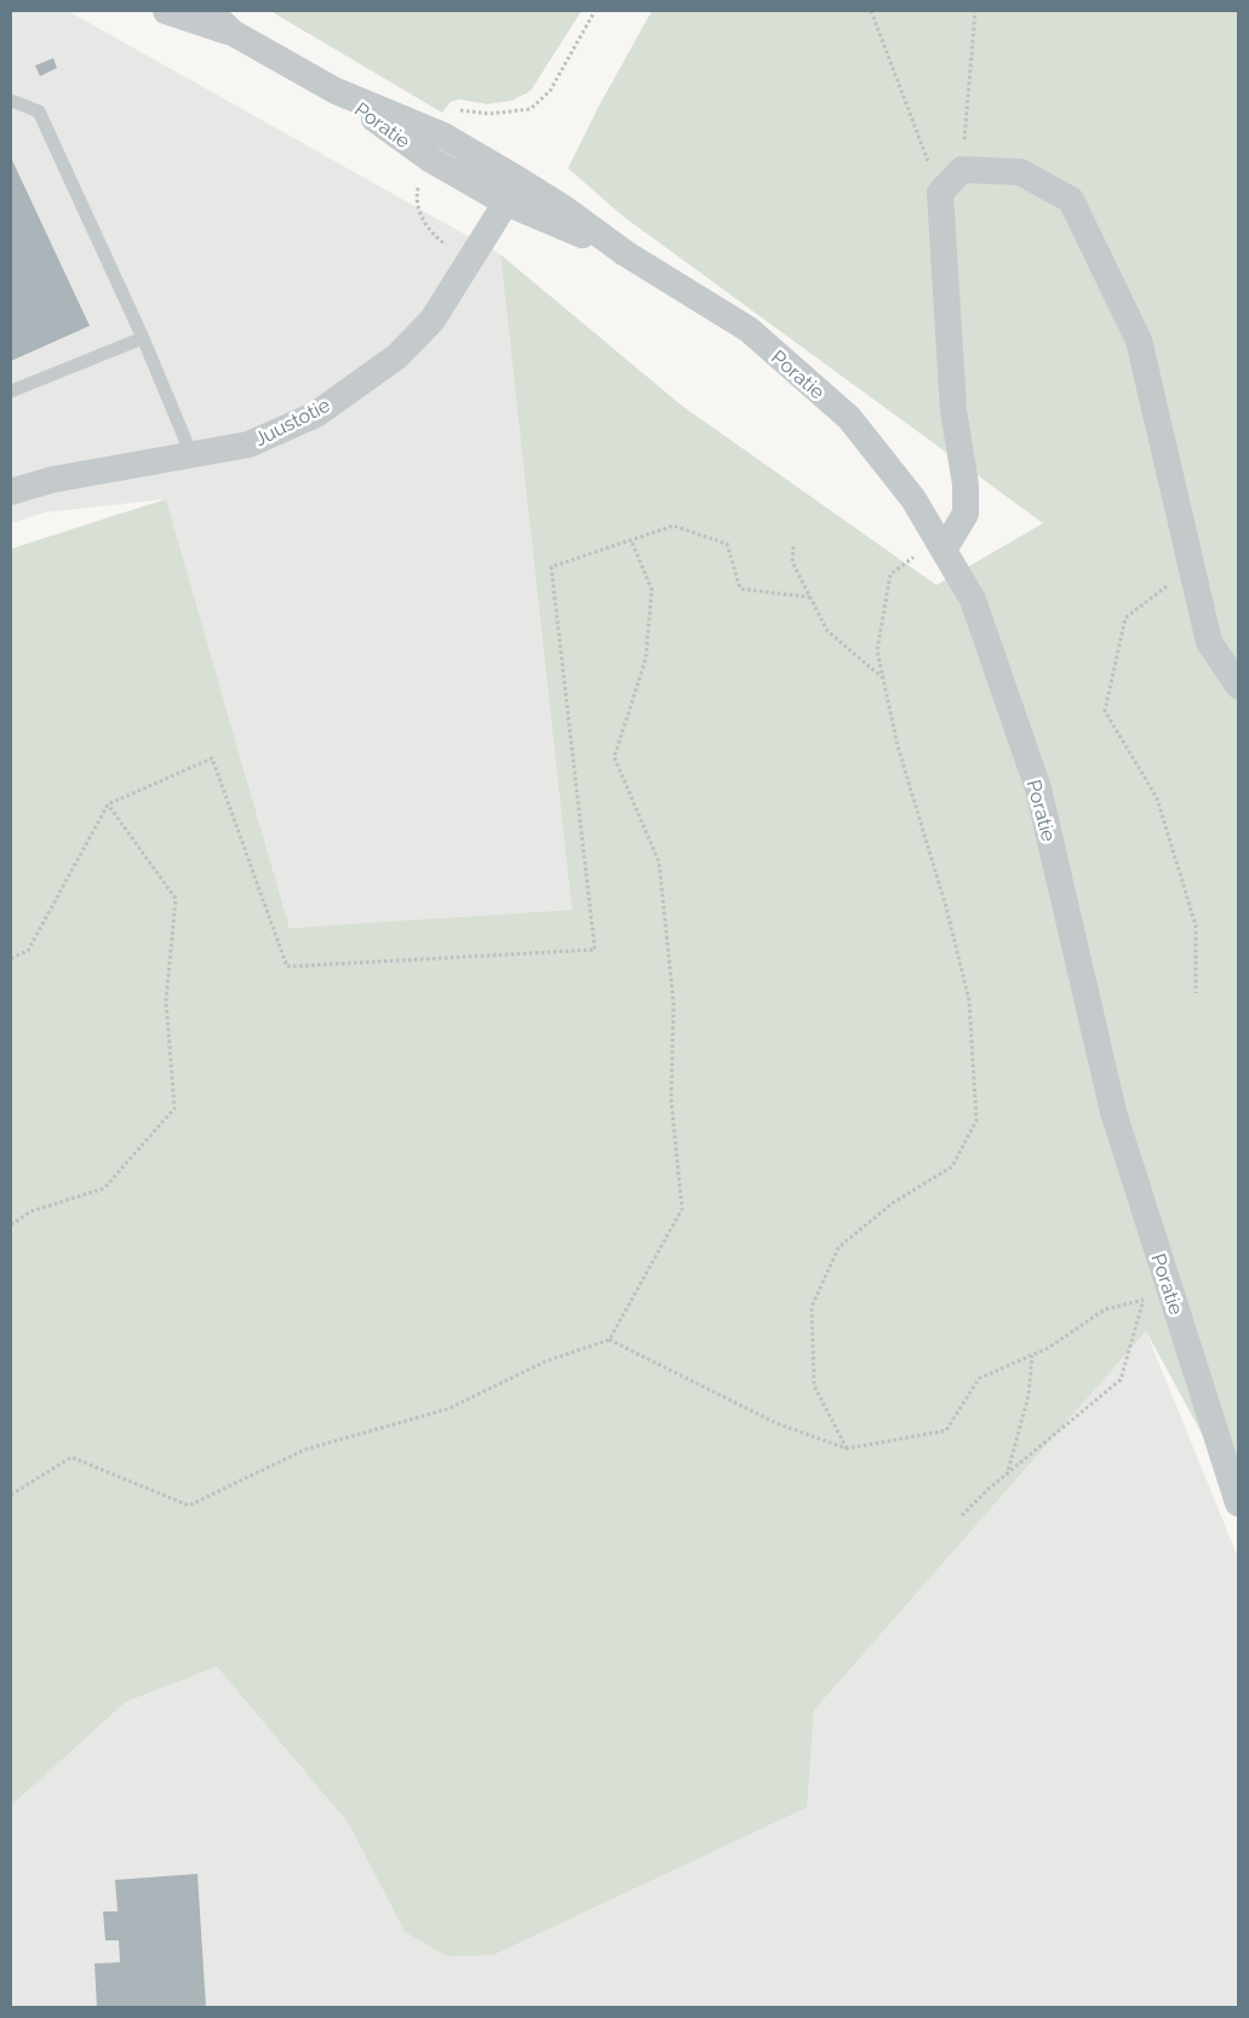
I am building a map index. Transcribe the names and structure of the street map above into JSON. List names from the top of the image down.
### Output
{
  "streets": {
    "street": ["Poratie", "Juustotie"]
  },
  "crossings": [
    ["Poratie", "Juustotie"]
  ]
}
